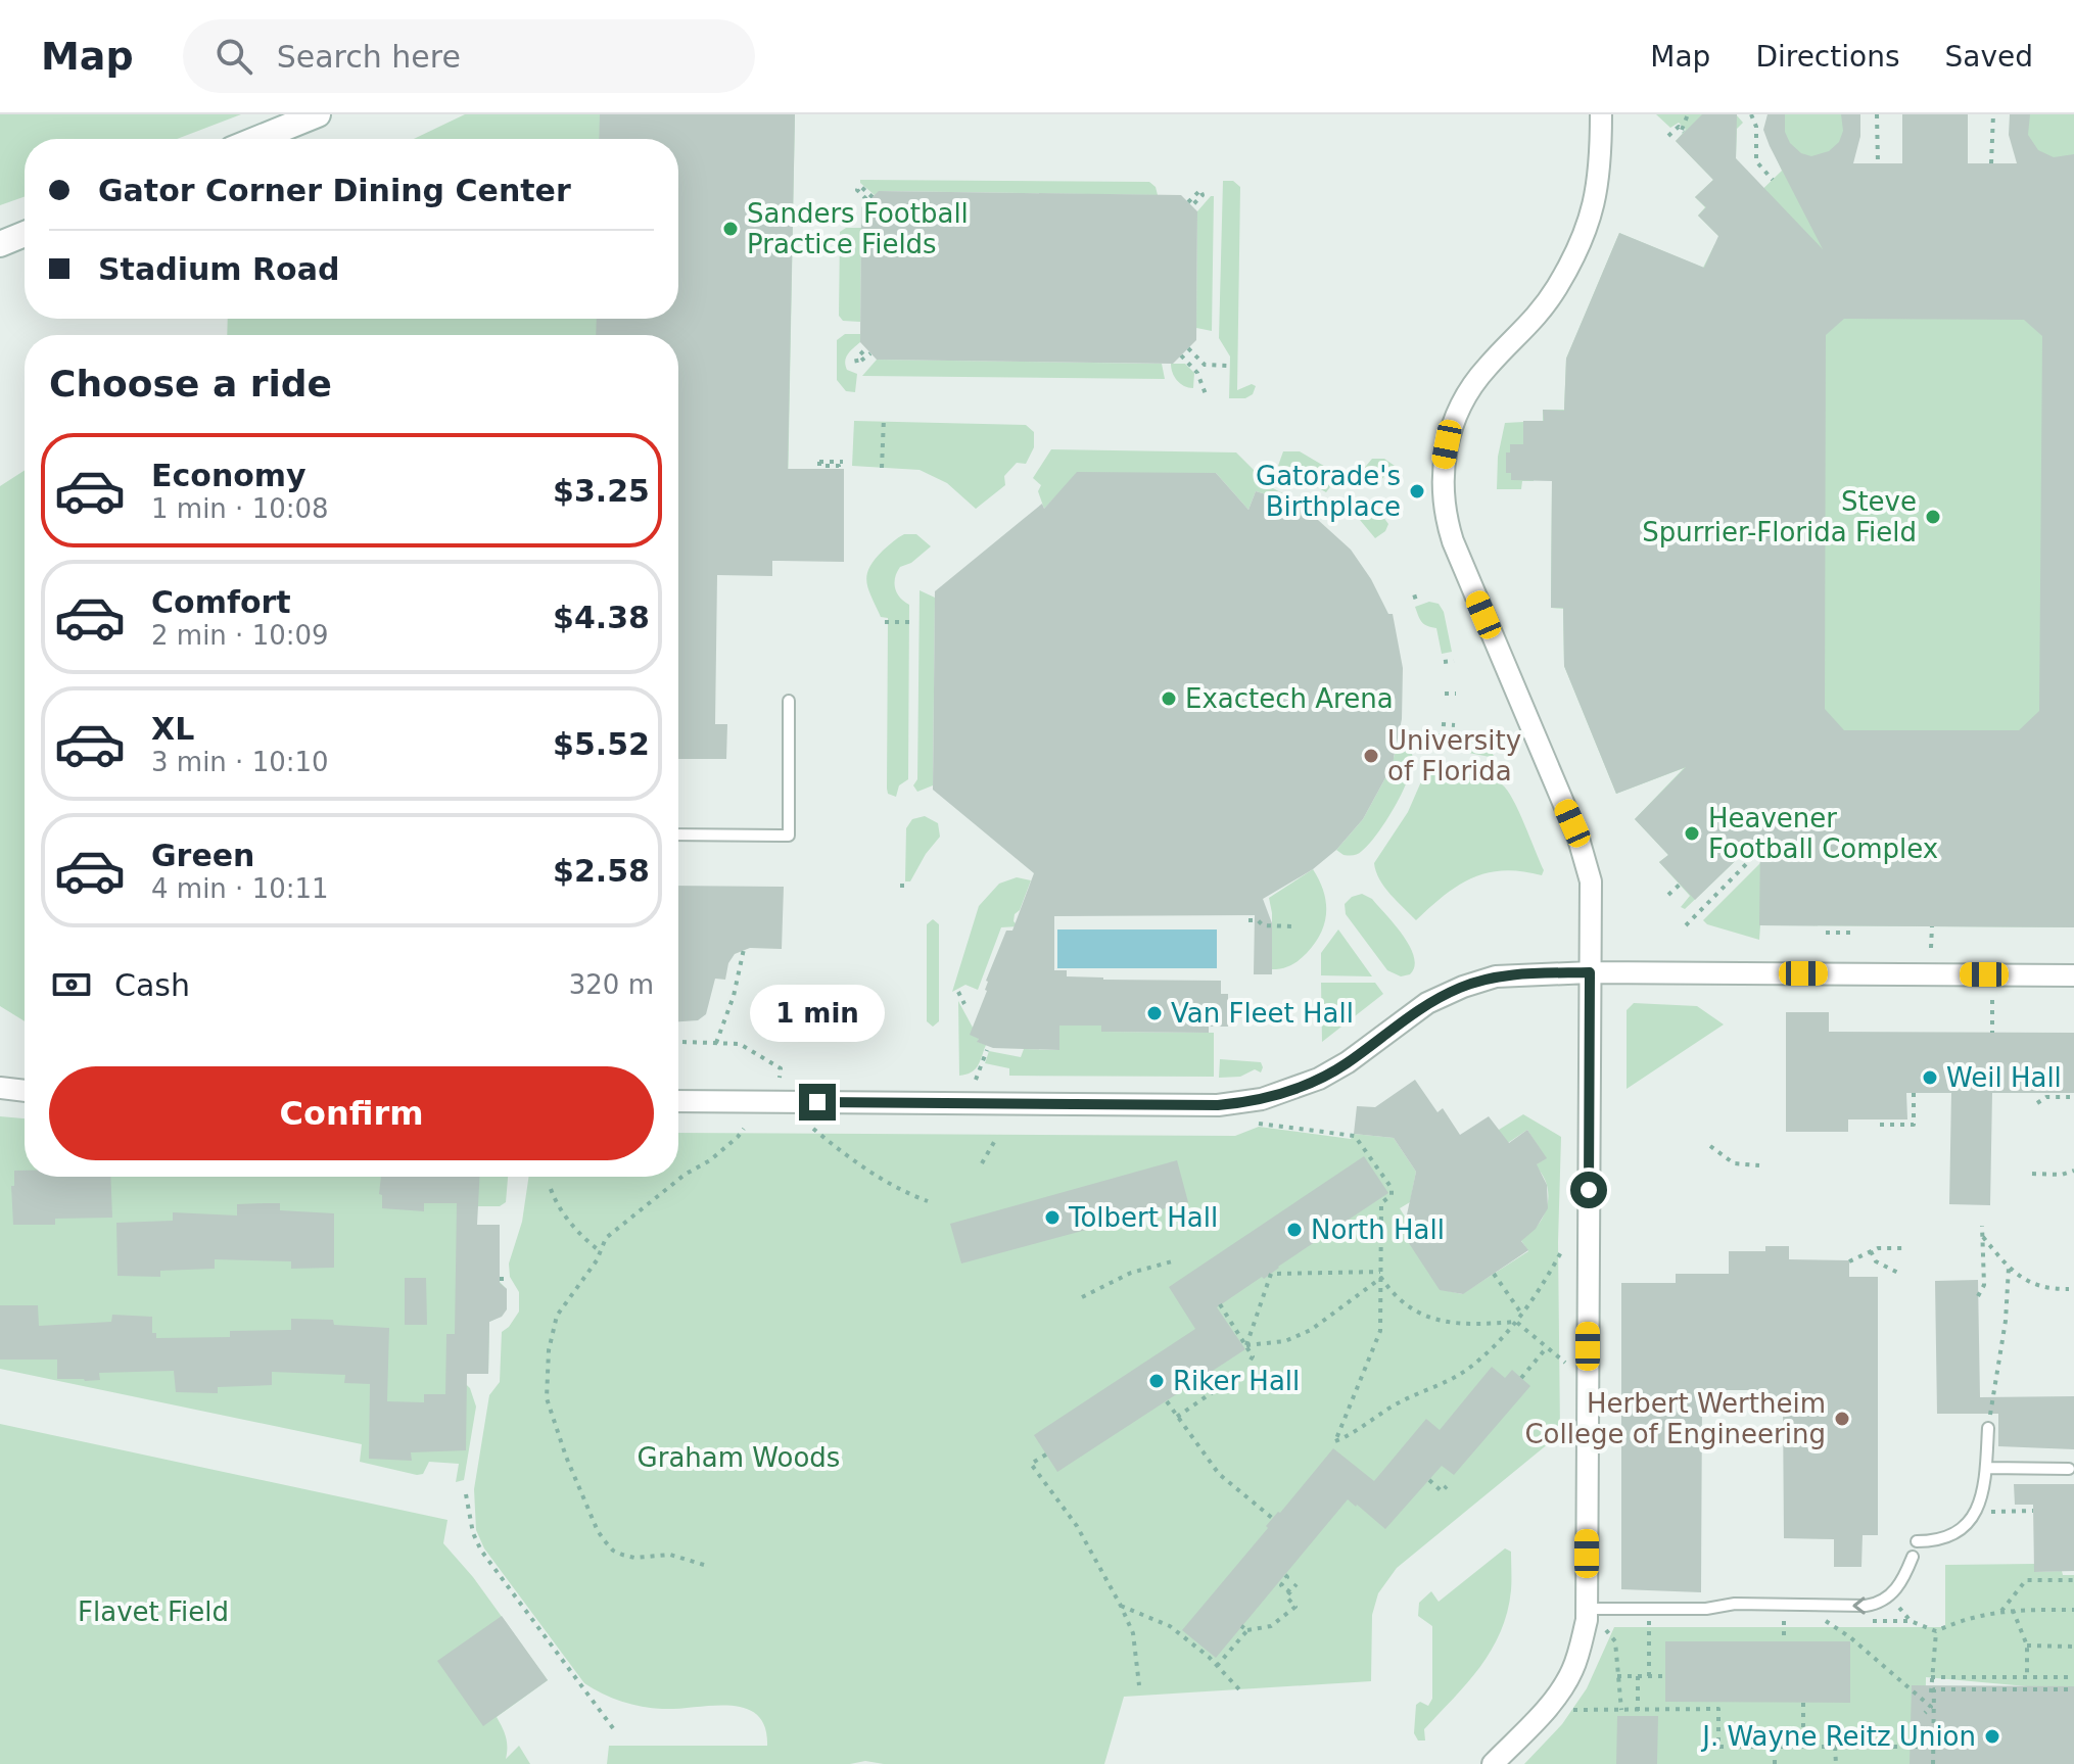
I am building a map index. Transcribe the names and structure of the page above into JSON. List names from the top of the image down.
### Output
{
  "parks": ["Graham Woods", "Flavet Field"],
  "places": [
    "Sanders Football Practice Fields",
    "Gatorade's Birthplace",
    "Steve Spurrier-Florida Field",
    "Exactech Arena",
    "University of Florida",
    "Heavener Football Complex",
    "Van Fleet Hall",
    "Weil Hall",
    "Tolbert Hall",
    "North Hall",
    "Riker Hall",
    "Herbert Wertheim College of Engineering",
    "J. Wayne Reitz Union"
  ],
  "page": {
    "header": "Map",
    "search": "Search here",
    "nav": ["Map", "Directions", "Saved"],
    "banner": ["Gator Corner Dining Center", "Stadium Road"],
    "heading": "Choose a ride",
    "list": [
      {
        "name": "Economy",
        "note": "1 min · 10:08",
        "value": "$3.25"
      },
      {
        "name": "Comfort",
        "note": "2 min · 10:09",
        "value": "$4.38"
      },
      {
        "name": "XL",
        "note": "3 min · 10:10",
        "value": "$5.52"
      },
      {
        "name": "Green",
        "note": "4 min · 10:11",
        "value": "$2.58"
      }
    ],
    "pay": ["Cash", "320 m"],
    "bubble": "1 min",
    "buttons": "Confirm"
  }
}
